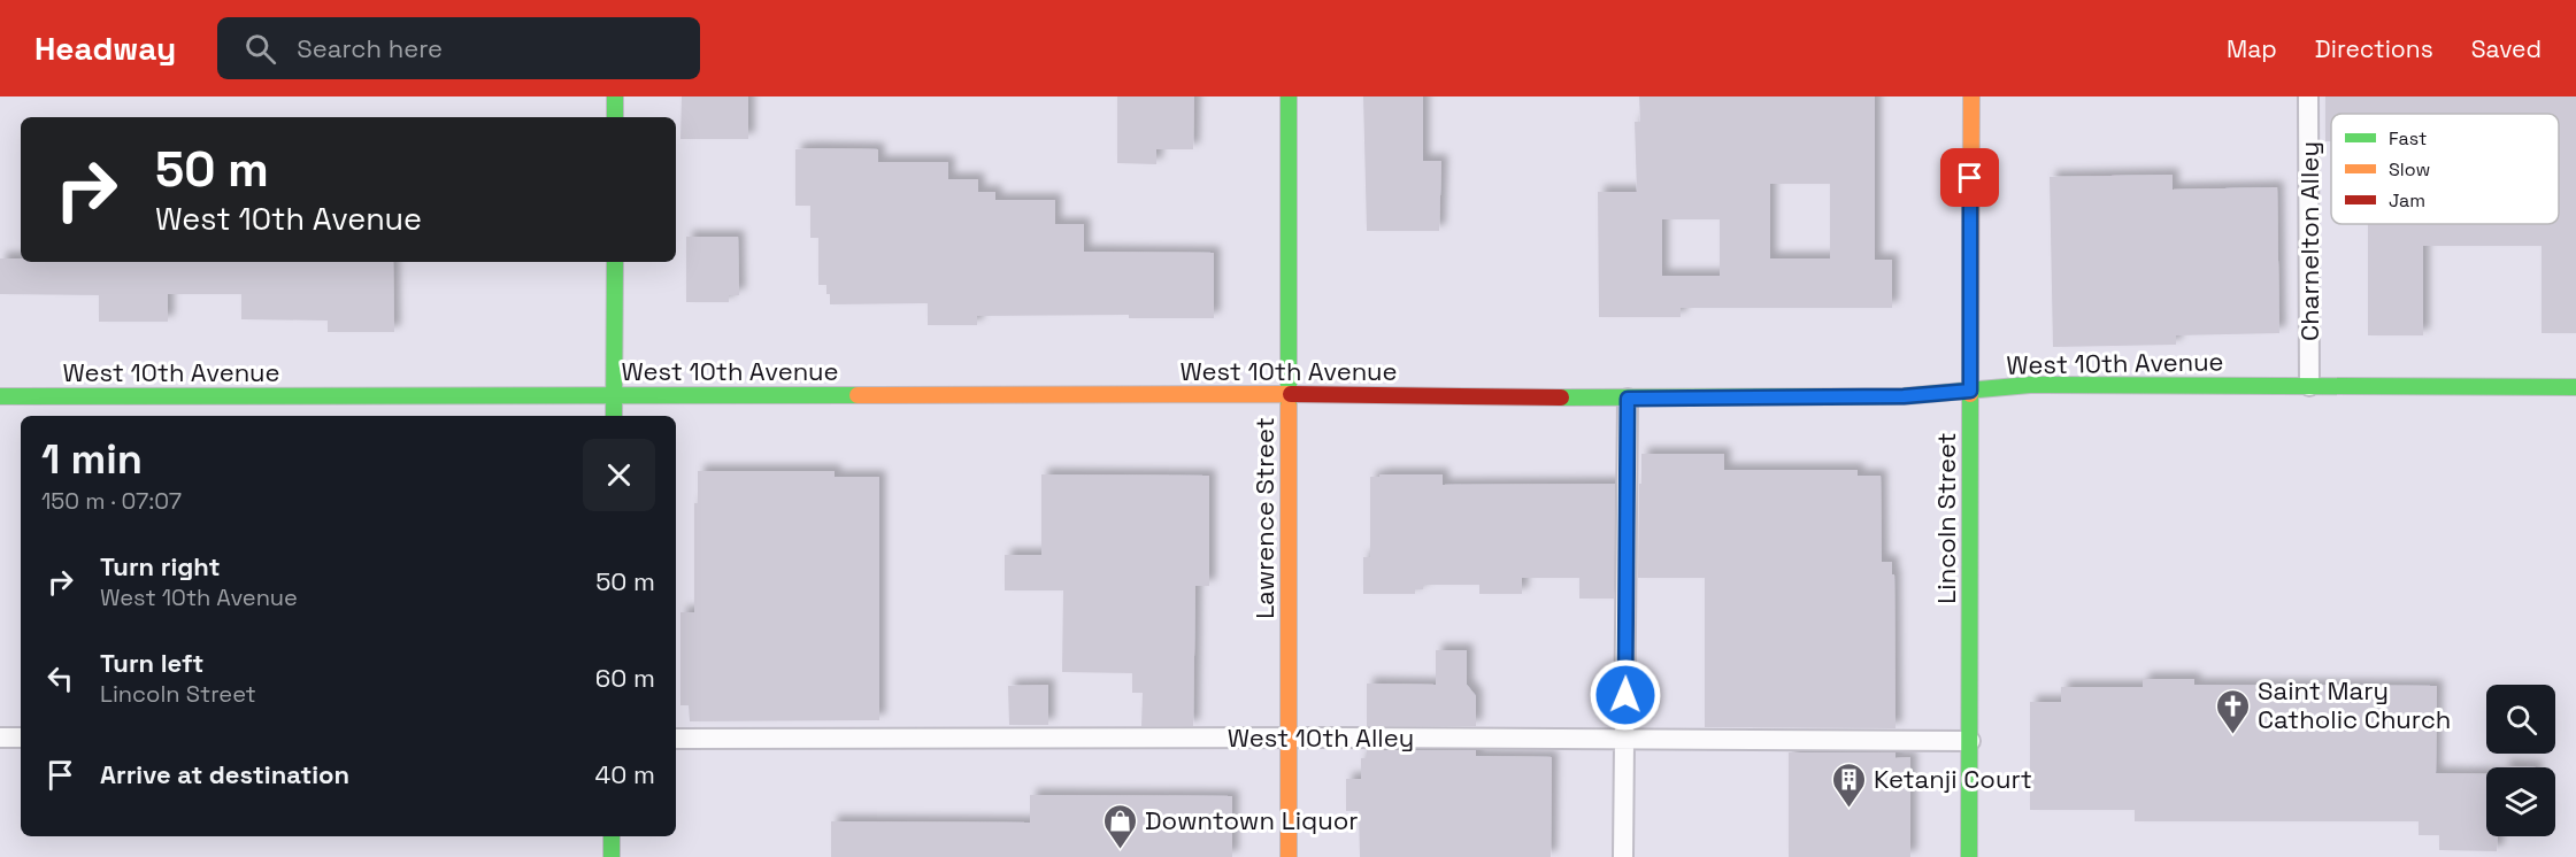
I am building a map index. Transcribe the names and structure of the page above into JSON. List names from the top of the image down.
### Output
{
  "streets": {
    "street": ["West 10th Avenue", "Lawrence Street", "Lincoln Street"],
    "lane": ["Charnelton Alley", "West 10th Alley"]
  },
  "crossings": [
    ["Charnelton Alley", "West 10th Avenue"],
    ["West 10th Avenue", "Lawrence Street"],
    ["West 10th Avenue", "Lincoln Street"],
    ["Lawrence Street", "West 10th Alley"],
    ["Lincoln Street", "West 10th Alley"]
  ],
  "places": {
    "church": ["Saint Mary Catholic Church"],
    "building": ["Ketanji Court"],
    "shop": ["Downtown Liquor"]
  },
  "legend": ["Fast", "Slow", "Jam"],
  "page": {
    "header": "Headway",
    "search": "Search here",
    "nav": ["Map", "Directions", "Saved"],
    "turn": ["50 m", "West 10th Avenue"],
    "heading": ["1 min", "150 m · 07:07"],
    "list": [
      {
        "name": "Turn right",
        "note": "West 10th Avenue",
        "value": "50 m"
      },
      {
        "name": "Turn left",
        "note": "Lincoln Street",
        "value": "60 m"
      },
      {
        "name": "Arrive at destination",
        "value": "40 m"
      }
    ]
  }
}
